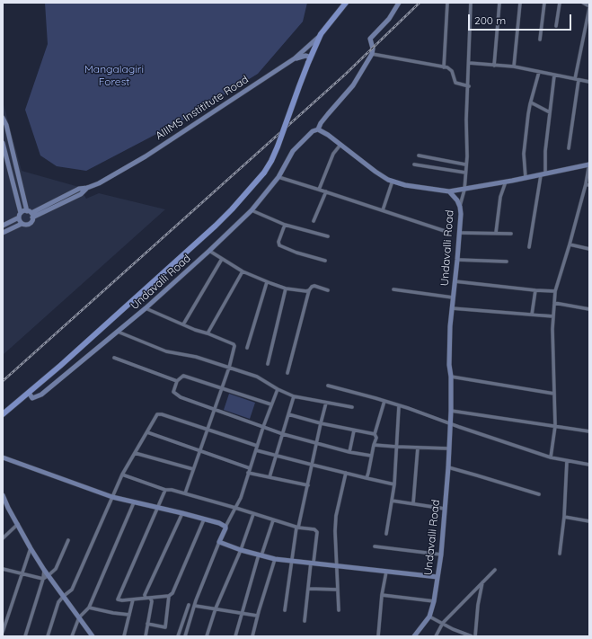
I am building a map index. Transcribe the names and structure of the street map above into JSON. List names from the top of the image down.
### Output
{
  "streets": {
    "street": ["AIIIMS Instititute Road", "Undavalli Road"]
  },
  "parks": ["Mangalagiri Forest"],
  "scale_bar": "200 m"
}
